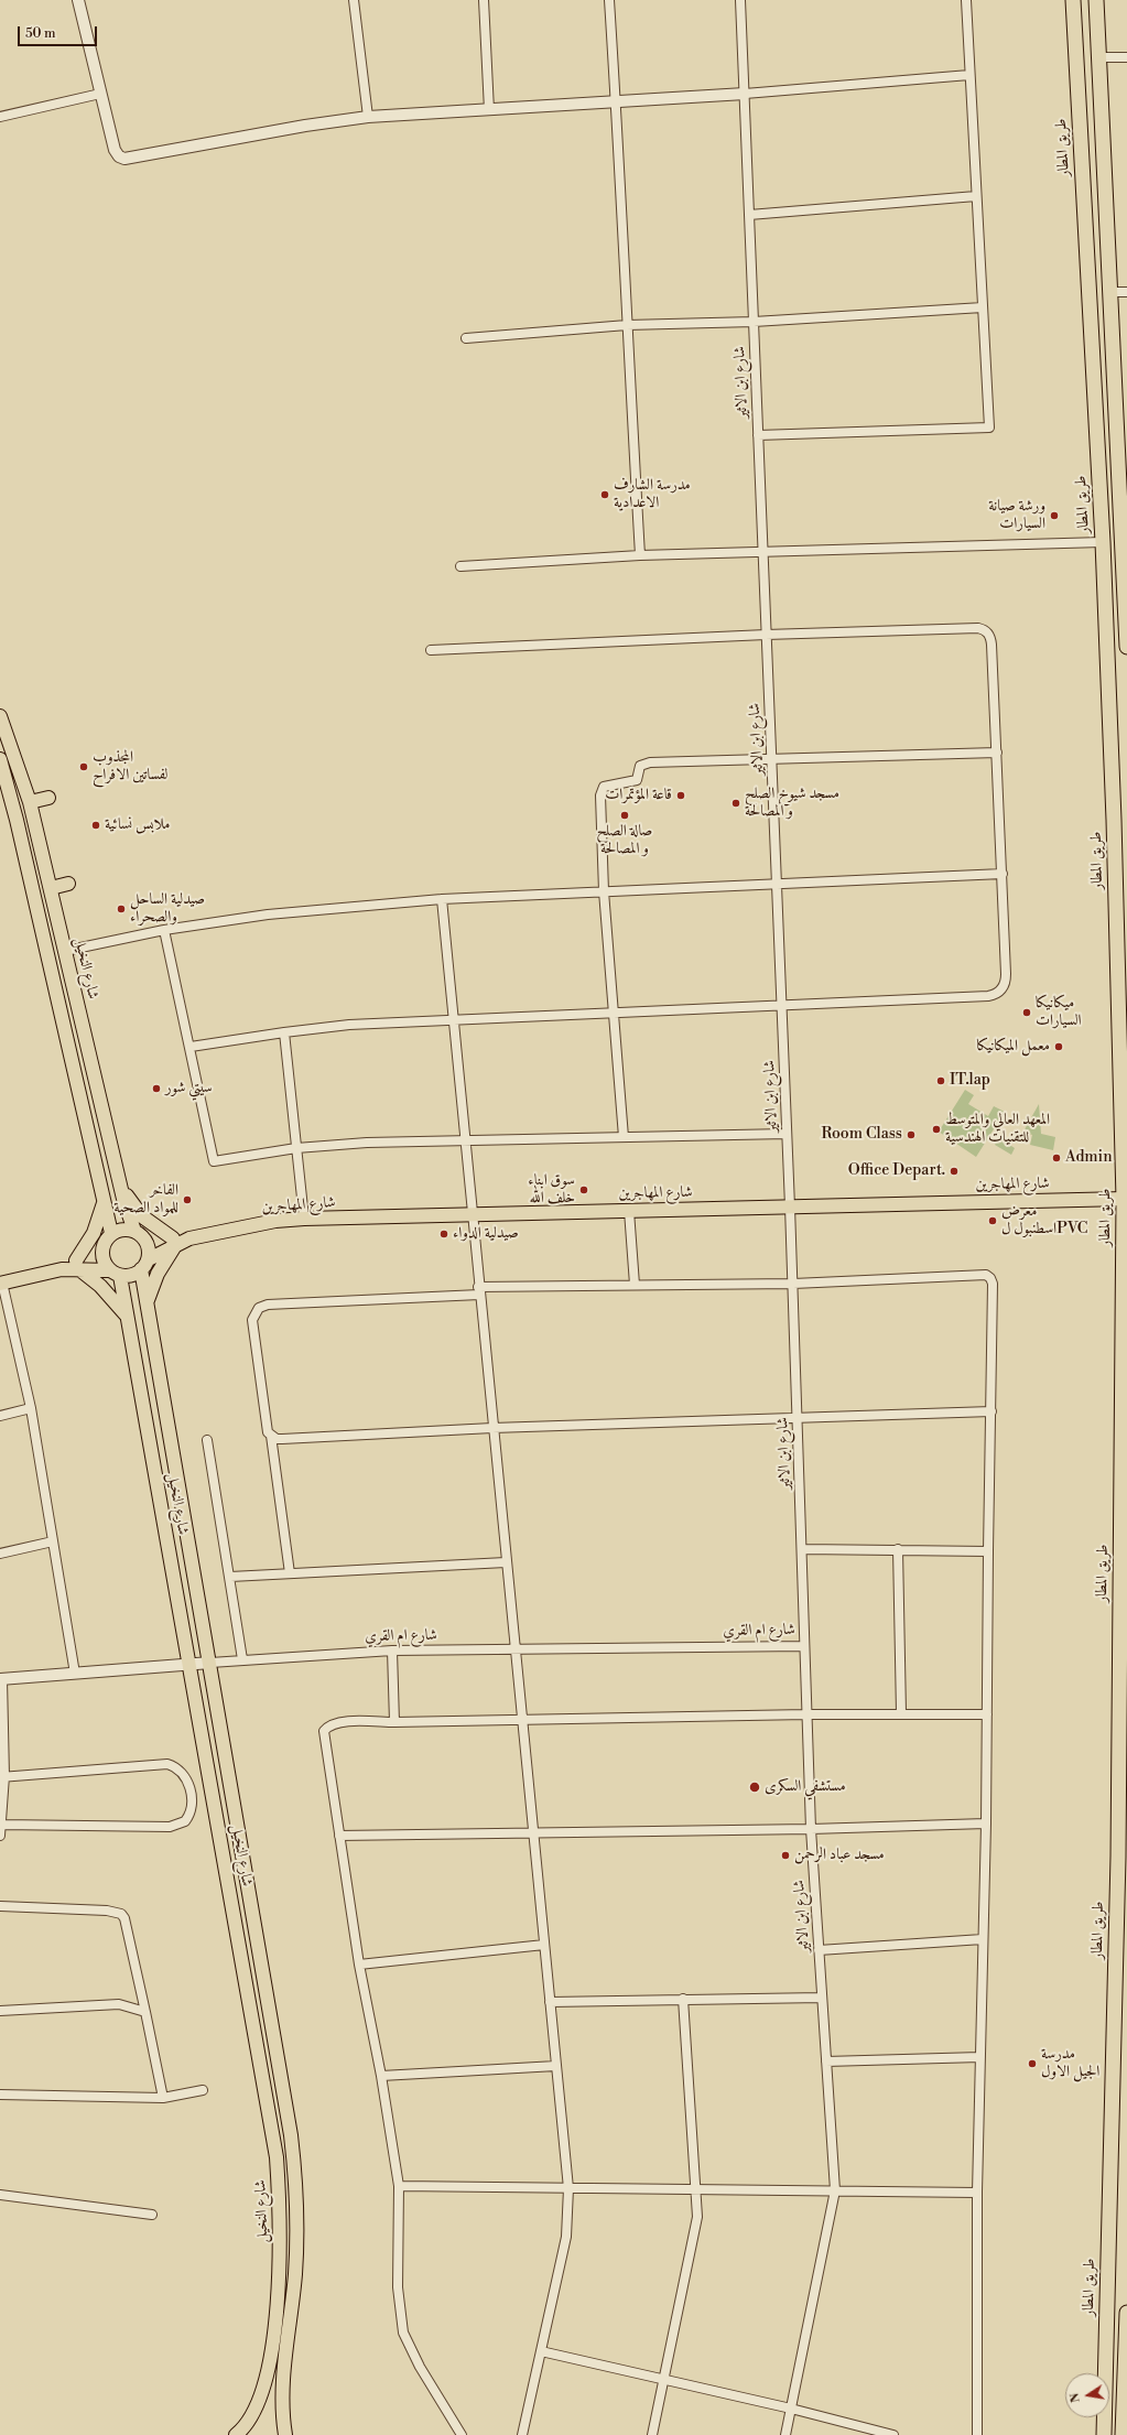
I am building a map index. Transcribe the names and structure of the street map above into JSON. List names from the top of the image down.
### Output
{
  "streets": {
    "highway": ["طريق المطار"],
    "main road": ["شارع النخيل", "شارع المهاجرين"],
    "street": ["شارع ابن الاثير", "شارع ام القري"]
  },
  "crossings": [
    ["طريق المطار", "شارع المهاجرين"],
    ["شارع ابن الاثير", "شارع المهاجرين"],
    ["شارع ابن الاثير", "شارع ام القري"],
    ["شارع النخيل", "شارع المهاجرين"],
    ["شارع النخيل", "شارع ام القري"]
  ],
  "places": [
    "مدرسة الشارف الاعدادية",
    "ورشة صيانة السيارات",
    "المجذوب لفساتين الافراح",
    "قاعة المؤتمرات",
    "مسجد شيوخ الصلح و المصالحة",
    "صالة الصلح و المصالحة",
    "ملابس نسائية",
    "صيدلية الساحل والصحراء",
    "ميكانيكا السيارات",
    "معمل الميكانيكا",
    "IT.lap",
    "سيتي شور",
    "المعهد العالي والمتوسط للتقنيات الهندسية",
    "Room Class",
    "Admin",
    "Office Depart.",
    "سوق ابناء خلف الله",
    "الفاخر للمواد الصحية",
    "معرض اسطنبول لPVC",
    "صيدلية الدواء",
    "مستشفي السكرى",
    "مسجد عباد الرحمن",
    "مدرسة الجيل الاول"
  ],
  "scale_bar": "50 m",
  "north": "left"
}
